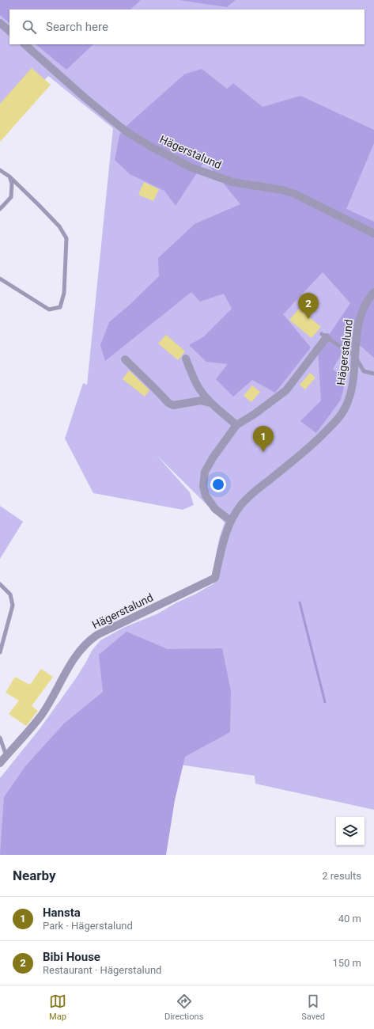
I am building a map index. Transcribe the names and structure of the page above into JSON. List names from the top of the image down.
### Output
{
  "streets": {
    "street": ["Hägerstalund"]
  },
  "page": {
    "search": "Search here",
    "pins": ["2", "1"],
    "heading": ["Nearby", "2 results"],
    "list": [
      {
        "mark": "1",
        "name": "Hansta",
        "note": "Park · Hägerstalund",
        "value": "40 m"
      },
      {
        "mark": "2",
        "name": "Bibi House",
        "note": "Restaurant · Hägerstalund",
        "value": "150 m"
      }
    ],
    "nav": ["Map", "Directions", "Saved"]
  }
}
